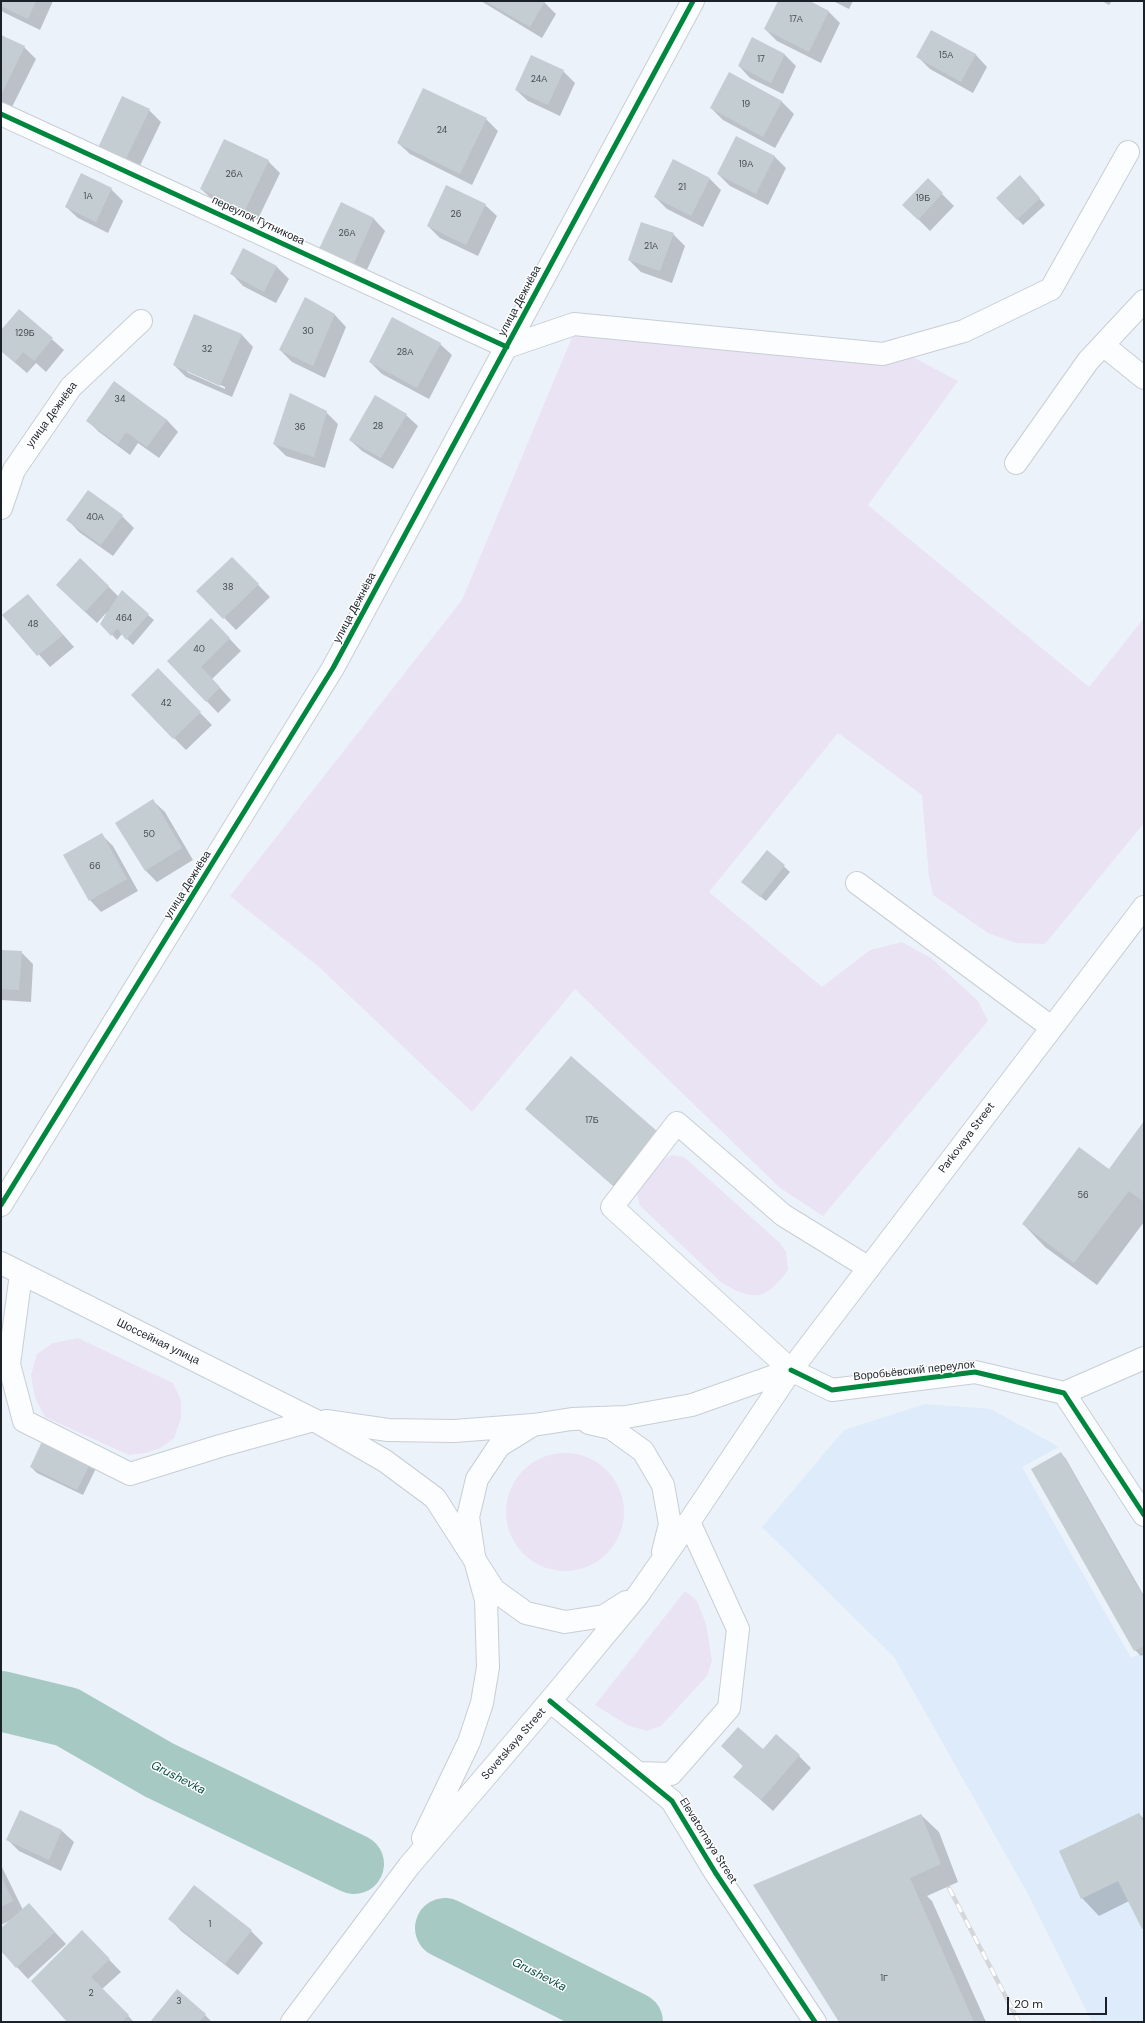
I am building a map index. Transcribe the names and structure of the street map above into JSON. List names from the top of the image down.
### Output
{
  "streets": {
    "main road": [
      "переулок Гутникова",
      "улица Дежнёва",
      "Parkovaya Street",
      "Шоссейная улица",
      "Воробьёвский переулок",
      "Sovetskaya Street",
      "Elevatornaya Street"
    ]
  },
  "crossings": [
    ["переулок Гутникова", "улица Дежнёва"],
    ["Parkovaya Street", "Воробьёвский переулок"],
    ["Parkovaya Street", "Sovetskaya Street"],
    ["Шоссейная улица", "Sovetskaya Street"],
    ["Sovetskaya Street", "Elevatornaya Street"]
  ],
  "water": ["Grushevka"],
  "house_numbers": [
    "17А",
    "15А",
    "17",
    "24А",
    "19",
    "24",
    "19А",
    "26А",
    "21",
    "1А",
    "19Б",
    "26",
    "26А",
    "21А",
    "30",
    "129Б",
    "32",
    "28А",
    "34",
    "28",
    "36",
    "40А",
    "38",
    "464",
    "48",
    "40",
    "42",
    "50",
    "66",
    "17Б",
    "56",
    "1",
    "1Г",
    "2",
    "3"
  ],
  "scale_bar": "20 m"
}
